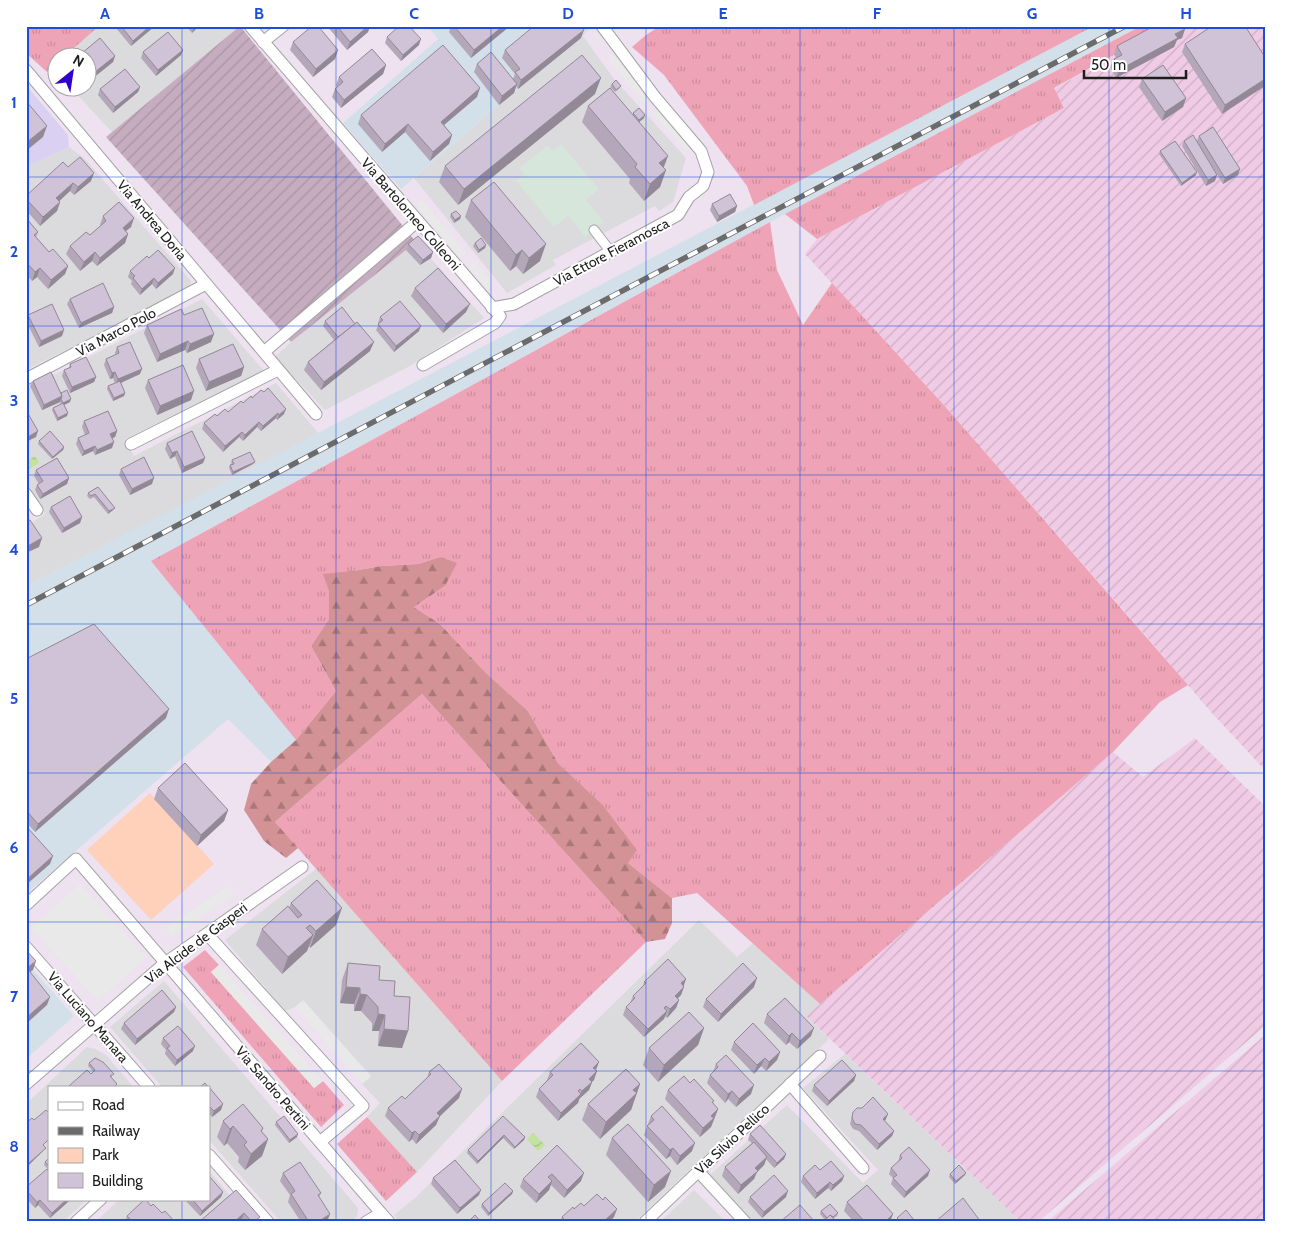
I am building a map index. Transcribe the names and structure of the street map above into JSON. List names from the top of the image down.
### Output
{
  "streets": {
    "street": [
      "Via Bartolomeo Colleoni",
      "Via Andrea Doria",
      "Via Ettore Fieramosca",
      "Via Marco Polo",
      "Via Alcide de Gasperi",
      "Via Luciano Manara",
      "Via Sandro Pertini",
      "Via Silvio Pellico"
    ]
  },
  "crossings": [
    ["Via Bartolomeo Colleoni", "Via Ettore Fieramosca"],
    ["Via Andrea Doria", "Via Marco Polo"],
    ["Via Alcide de Gasperi", "Via Luciano Manara"],
    ["Via Alcide de Gasperi", "Via Sandro Pertini"]
  ],
  "legend": [
    "Road",
    "Railway",
    "Park",
    "Building"
  ],
  "scale_bar": "50 m",
  "north": "top right",
  "grid": {
    "columns": [
      "A",
      "B",
      "C",
      "D",
      "E",
      "F",
      "G",
      "H"
    ],
    "rows": [
      "1",
      "2",
      "3",
      "4",
      "5",
      "6",
      "7",
      "8"
    ]
  }
}
